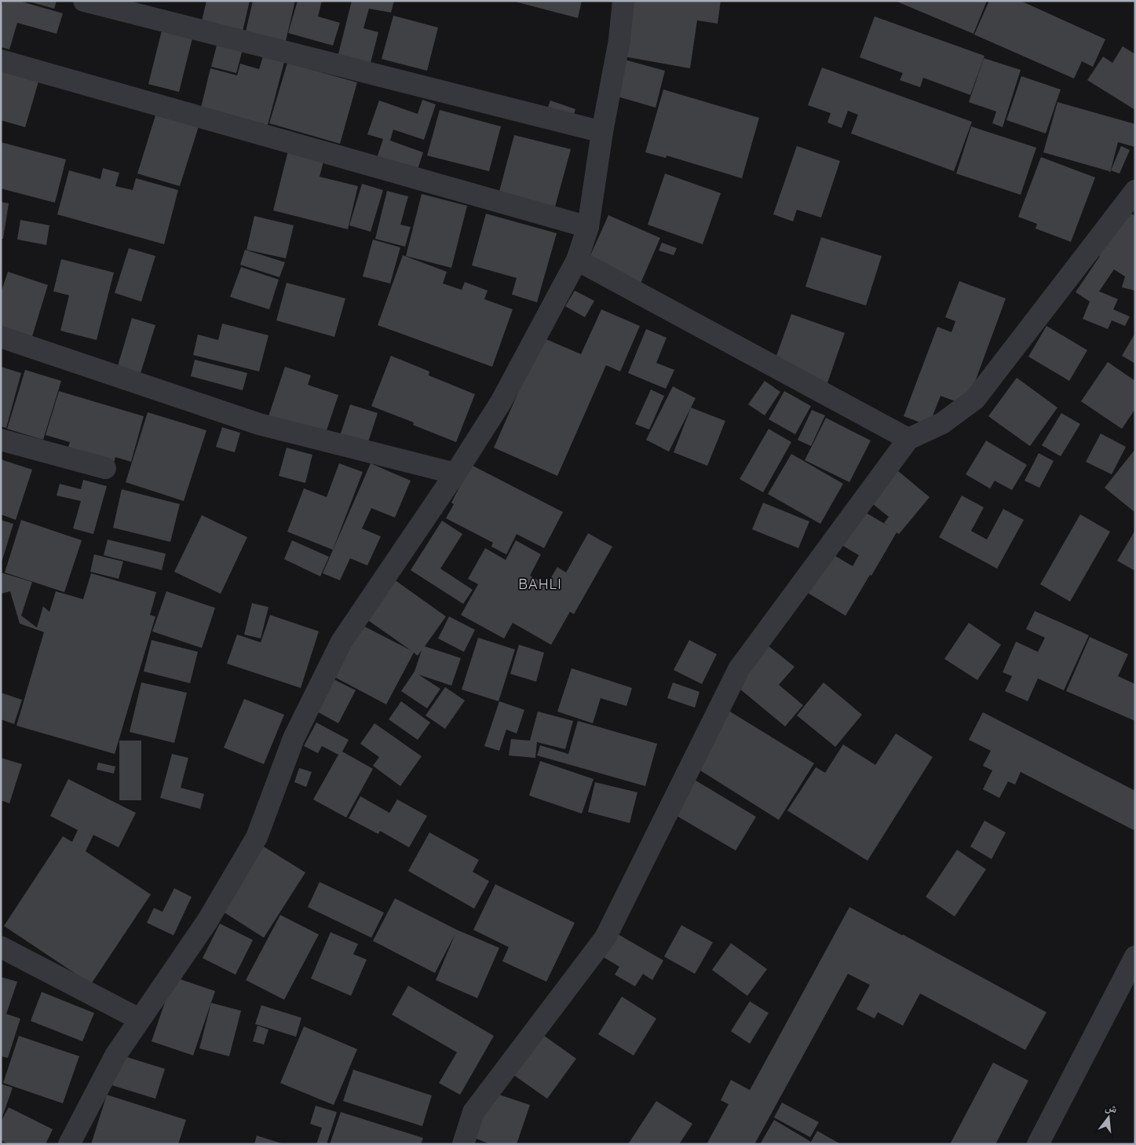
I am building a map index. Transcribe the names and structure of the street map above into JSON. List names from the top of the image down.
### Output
{
  "districts": ["BAHLI"],
  "north": "top"
}
